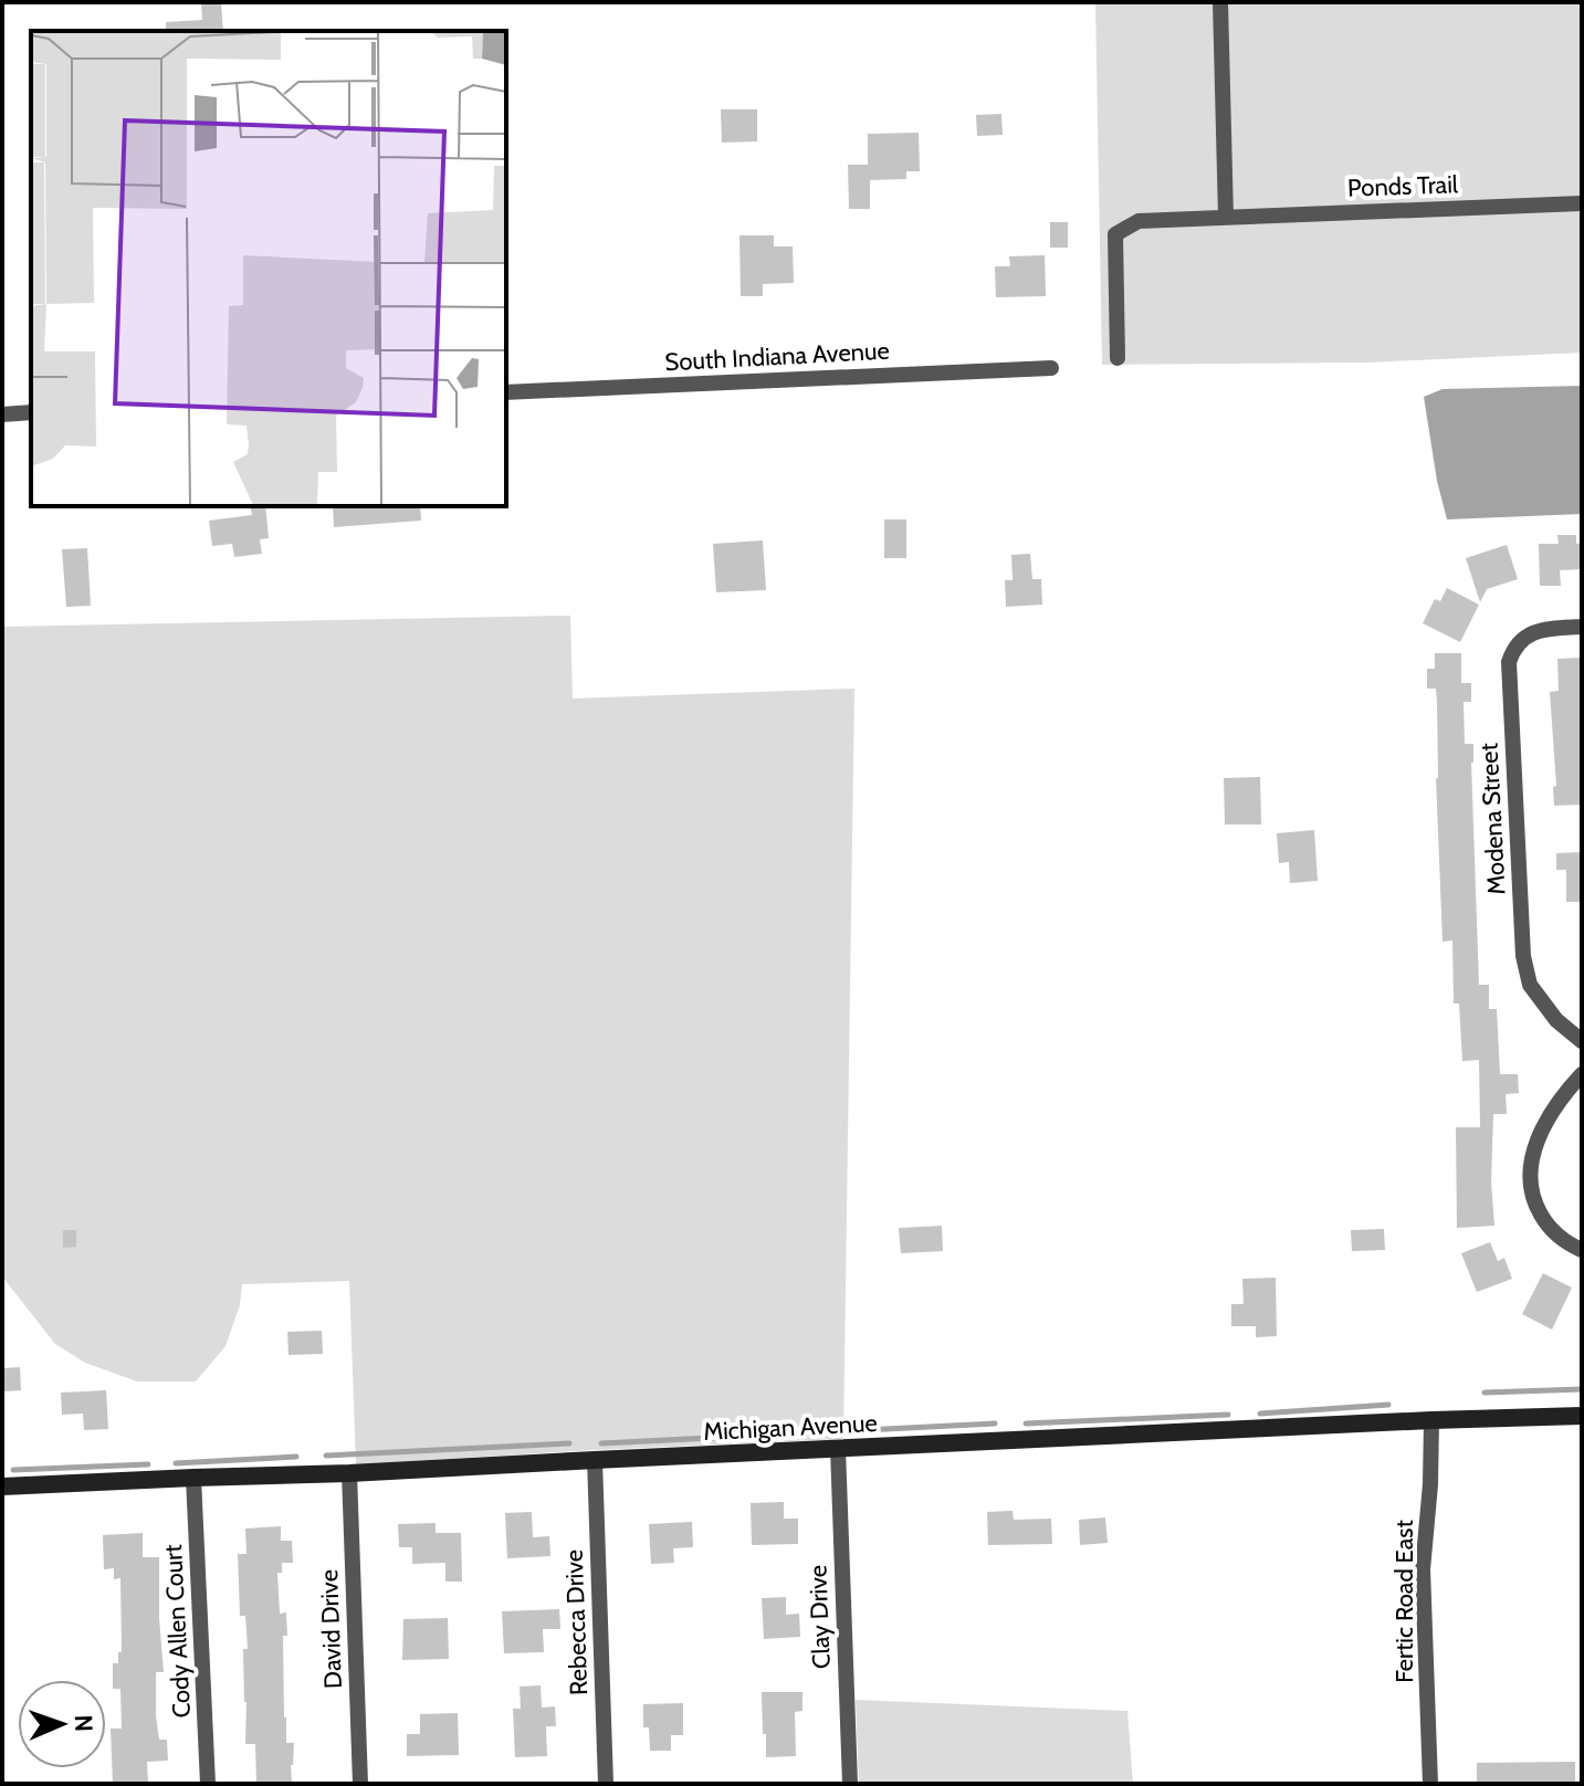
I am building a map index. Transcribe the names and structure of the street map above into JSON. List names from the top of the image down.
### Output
{
  "streets": {
    "street": [
      "Ponds Trail",
      "South Indiana Avenue",
      "Modena Street",
      "Michigan Avenue",
      "Fertic Road East",
      "Clay Drive",
      "Rebecca Drive",
      "David Drive",
      "Cody Allen Court"
    ]
  },
  "crossings": [
    ["Michigan Avenue", "Fertic Road East"],
    ["Michigan Avenue", "Clay Drive"],
    ["Michigan Avenue", "Rebecca Drive"],
    ["Michigan Avenue", "David Drive"],
    ["Michigan Avenue", "Cody Allen Court"]
  ],
  "north": "right"
}
